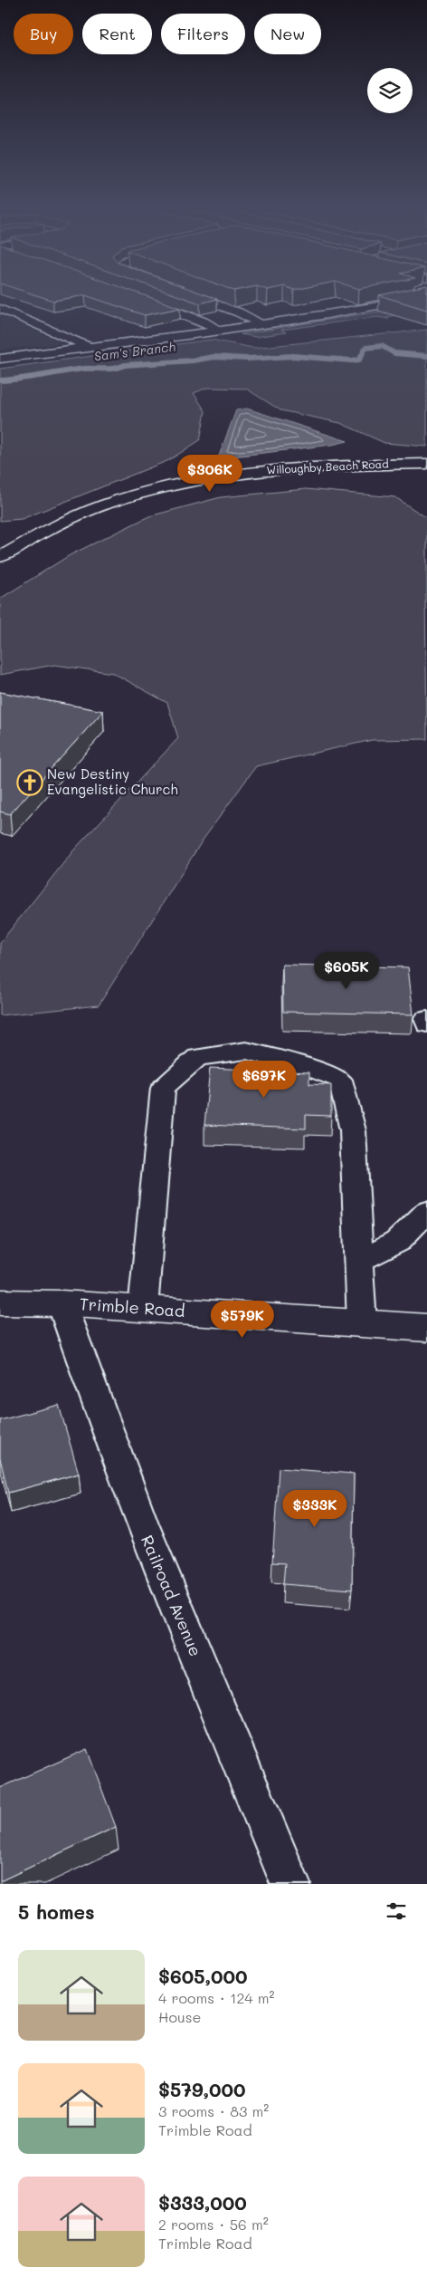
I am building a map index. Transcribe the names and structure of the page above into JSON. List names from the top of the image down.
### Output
{
  "streets": {
    "street": ["Willoughby Beach Road", "Trimble Road"],
    "lane": ["Railroad Avenue"]
  },
  "crossings": [
    ["Trimble Road", "Railroad Avenue"]
  ],
  "water": ["Sam's Branch"],
  "places": {
    "church": ["New Destiny Evangelistic Church"]
  },
  "page": {
    "chip": [
      "Buy",
      "Rent",
      "Filters",
      "New"
    ],
    "price": [
      "$306K",
      "$605K",
      "$697K",
      "$579K",
      "$333K"
    ],
    "heading": "5 homes",
    "list": [
      {
        "name": "$605,000",
        "note": "4 rooms · 124 m² · House"
      },
      {
        "name": "$579,000",
        "note": "3 rooms · 83 m² · Trimble Road"
      },
      {
        "name": "$333,000",
        "note": "2 rooms · 56 m² · Trimble Road"
      }
    ]
  }
}
